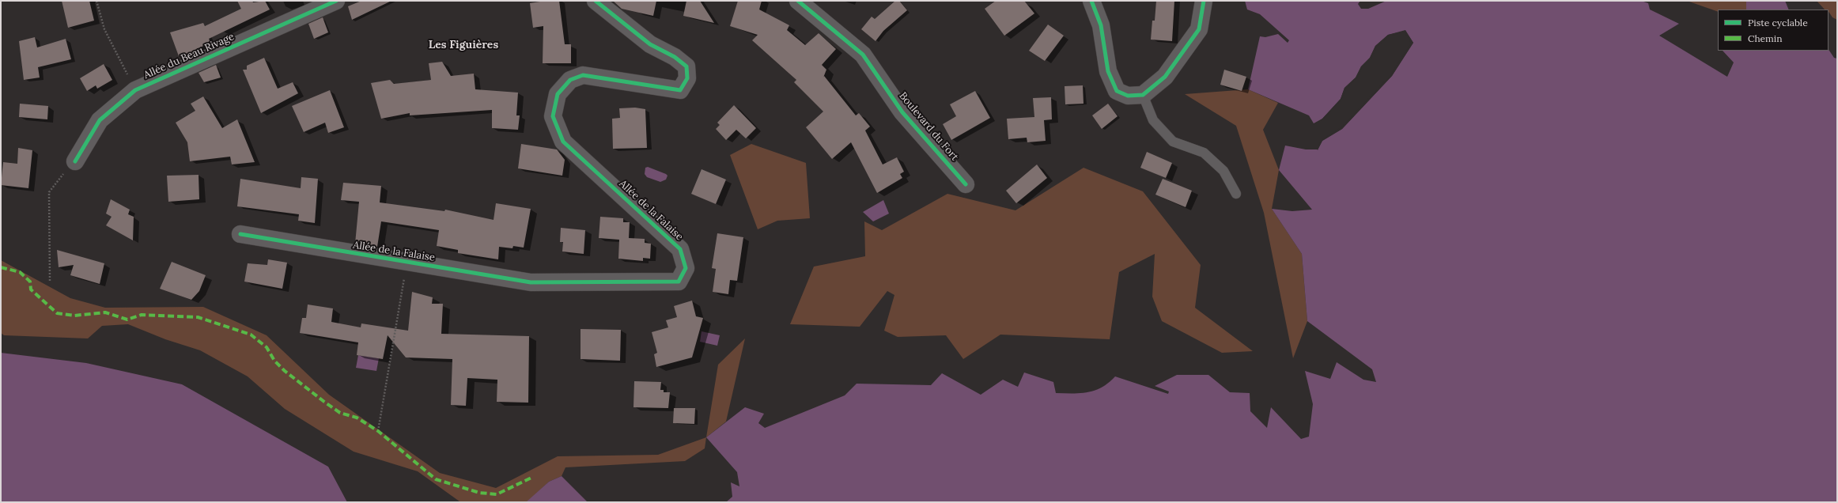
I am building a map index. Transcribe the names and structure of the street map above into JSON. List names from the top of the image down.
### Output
{
  "streets": {
    "street": ["Allée du Beau Rivage", "Boulevard du Fort", "Allée de la Falaise"]
  },
  "districts": ["Les Figuières"],
  "legend": ["Piste cyclable", "Chemin"]
}
